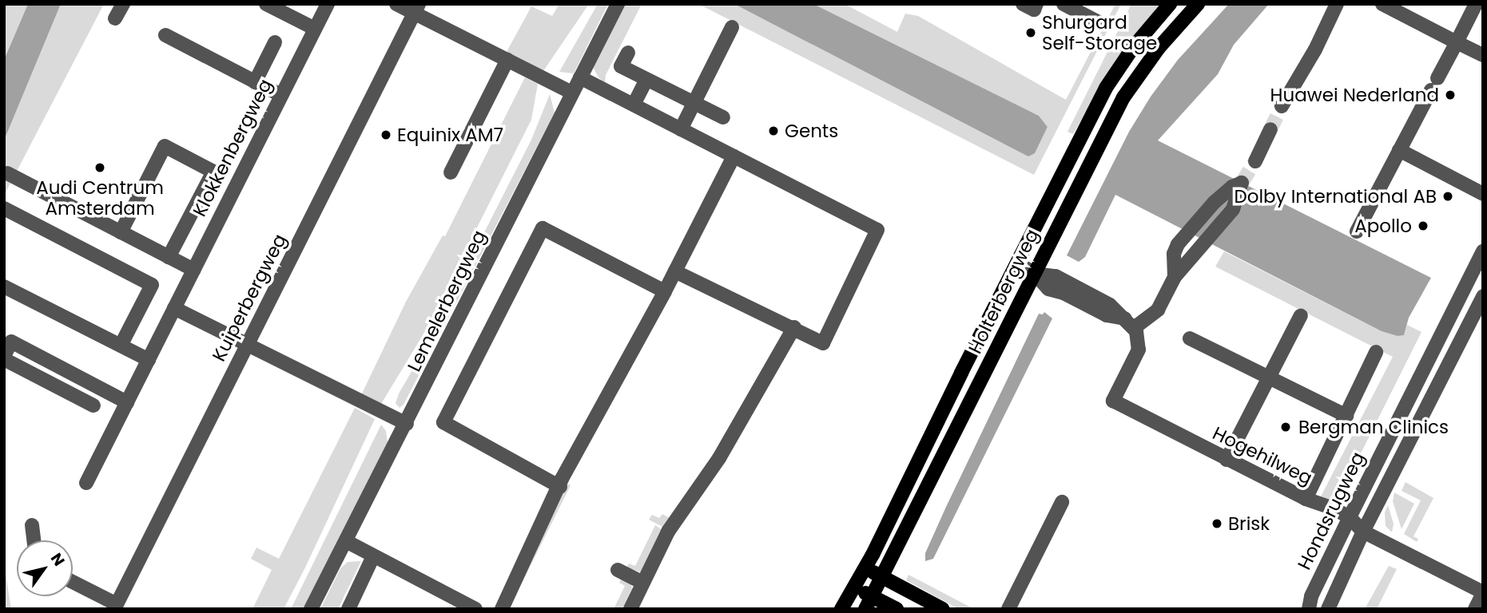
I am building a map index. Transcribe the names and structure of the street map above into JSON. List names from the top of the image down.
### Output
{
  "streets": {
    "main road": ["Holterbergweg"],
    "street": [
      "Klokkenbergweg",
      "Kuiperbergweg",
      "Lemelerbergweg",
      "Hogehilweg",
      "Hondsrugweg"
    ]
  },
  "crossings": [
    ["Hogehilweg", "Hondsrugweg"]
  ],
  "places": [
    "Shurgard Self-Storage",
    "Huawei Nederland",
    "Gents",
    "Equinix AM7",
    "Audi Centrum Amsterdam",
    "Dolby International AB",
    "Apollo",
    "Bergman Clinics",
    "Brisk"
  ],
  "north": "top right"
}
